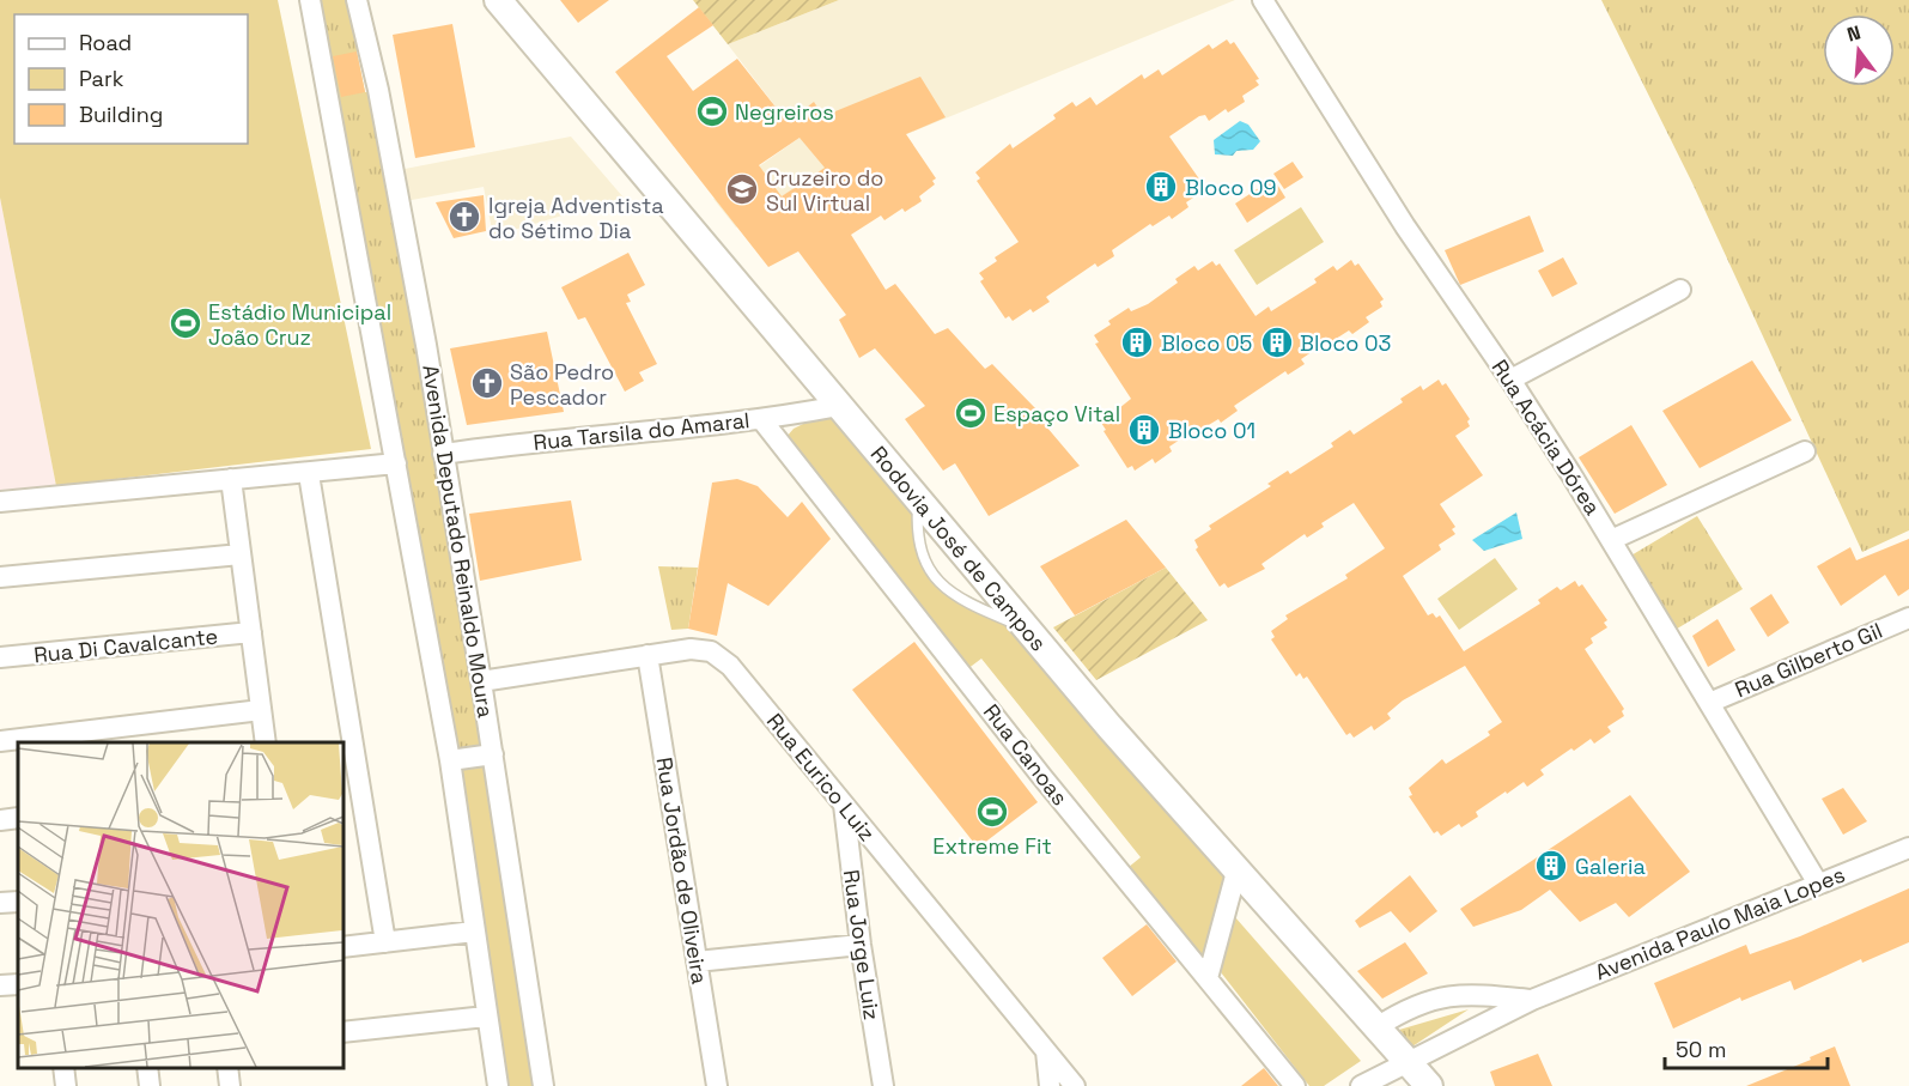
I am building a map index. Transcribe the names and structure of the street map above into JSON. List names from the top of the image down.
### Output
{
  "streets": {
    "main road": ["Rodovia José de Campos"],
    "street": [
      "Rua Tarsila do Amaral",
      "Rua Acácia Dórea",
      "Avenida Deputado Reinaldo Moura",
      "Rua Di Cavalcante",
      "Rua Gilberto Gil",
      "Rua Canoas",
      "Rua Eurico Luiz",
      "Rua Jordão de Oliveira",
      "Avenida Paulo Maia Lopes",
      "Rua Jorge Luiz"
    ]
  },
  "crossings": [
    ["Rua Tarsila do Amaral", "Avenida Deputado Reinaldo Moura"],
    ["Rua Tarsila do Amaral", "Rodovia José de Campos"],
    ["Rua Tarsila do Amaral", "Rua Canoas"],
    ["Rua Acácia Dórea", "Rua Gilberto Gil"],
    ["Rua Acácia Dórea", "Avenida Paulo Maia Lopes"],
    ["Avenida Deputado Reinaldo Moura", "Rua Eurico Luiz"],
    ["Rodovia José de Campos", "Avenida Paulo Maia Lopes"],
    ["Rua Eurico Luiz", "Rua Jordão de Oliveira"],
    ["Rua Eurico Luiz", "Rua Jorge Luiz"]
  ],
  "places": {
    "sports": [
      "Negreiros",
      "Estádio Municipal João Cruz",
      "Espaço Vital",
      "Extreme Fit"
    ],
    "building": [
      "Bloco 09",
      "Bloco 05",
      "Bloco 03",
      "Bloco 01",
      "Galeria"
    ],
    "school or university": ["Cruzeiro do Sul Virtual"],
    "church": ["Igreja Adventista do Sétimo Dia", "São Pedro Pescador"]
  },
  "legend": ["Road", "Park", "Building"],
  "scale_bar": "50 m",
  "north": "top"
}
